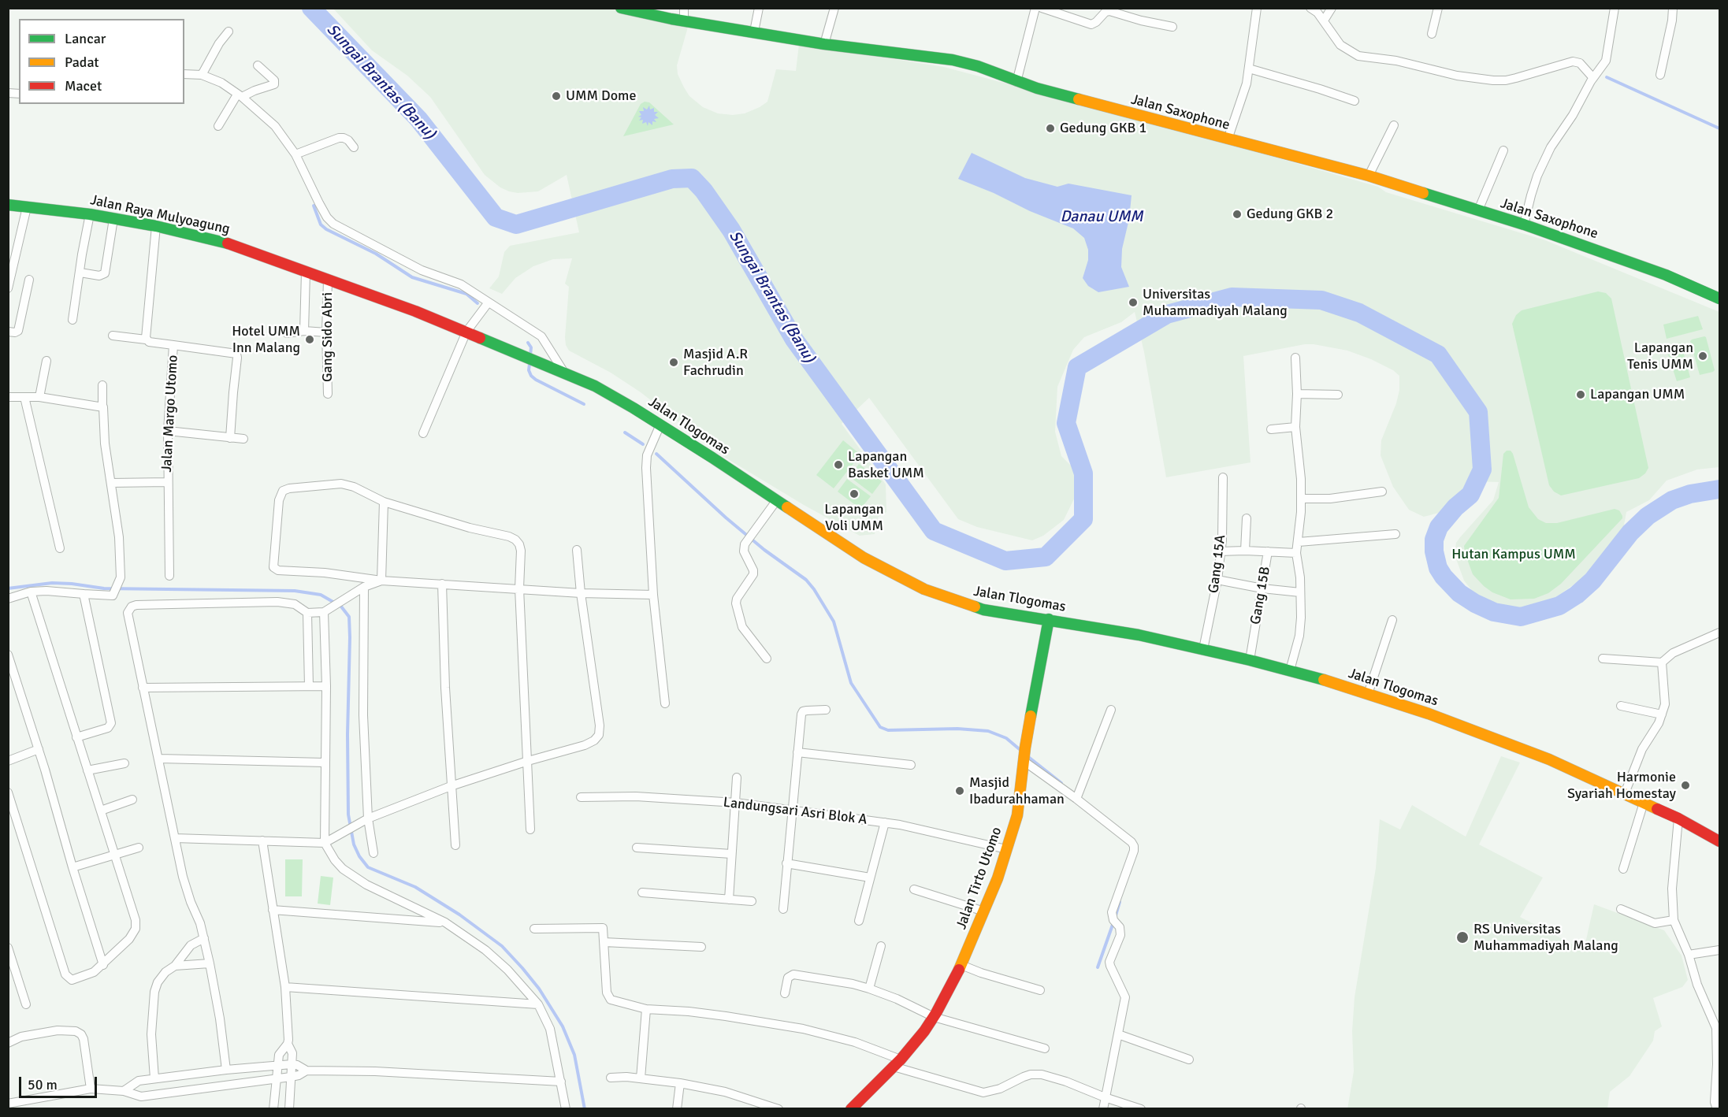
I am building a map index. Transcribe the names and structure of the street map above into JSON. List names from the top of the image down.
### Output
{
  "streets": {
    "main road": [
      "Jalan Saxophone",
      "Jalan Raya Mulyoagung",
      "Jalan Tlogomas",
      "Jalan Tirto Utomo"
    ],
    "street": [
      "Gang Sido Abri",
      "Jalan Margo Utomo",
      "Gang 15A",
      "Gang 15B",
      "Landungsari Asri Blok A"
    ]
  },
  "crossings": [
    ["Jalan Raya Mulyoagung", "Gang Sido Abri"],
    ["Jalan Raya Mulyoagung", "Jalan Tlogomas"],
    ["Gang Sido Abri", "Jalan Tlogomas"],
    ["Jalan Tlogomas", "Gang 15A"],
    ["Jalan Tlogomas", "Gang 15B"],
    ["Jalan Tlogomas", "Jalan Tirto Utomo"],
    ["Gang 15A", "Gang 15B"],
    ["Landungsari Asri Blok A", "Jalan Tirto Utomo"]
  ],
  "water": ["Sungai Brantas (Banu)", "Danau UMM"],
  "parks": ["Hutan Kampus UMM"],
  "places": [
    "UMM Dome",
    "Gedung GKB 1",
    "Gedung GKB 2",
    "Universitas Muhammadiyah Malang",
    "Hotel UMM Inn Malang",
    "Lapangan Tenis UMM",
    "Masjid A.R Fachrudin",
    "Lapangan UMM",
    "Lapangan Basket UMM",
    "Lapangan Voli UMM",
    "Harmonie Syariah Homestay",
    "Masjid Ibadurahhaman",
    "RS Universitas Muhammadiyah Malang"
  ],
  "legend": ["Lancar", "Padat", "Macet"],
  "scale_bar": "50 m"
}
